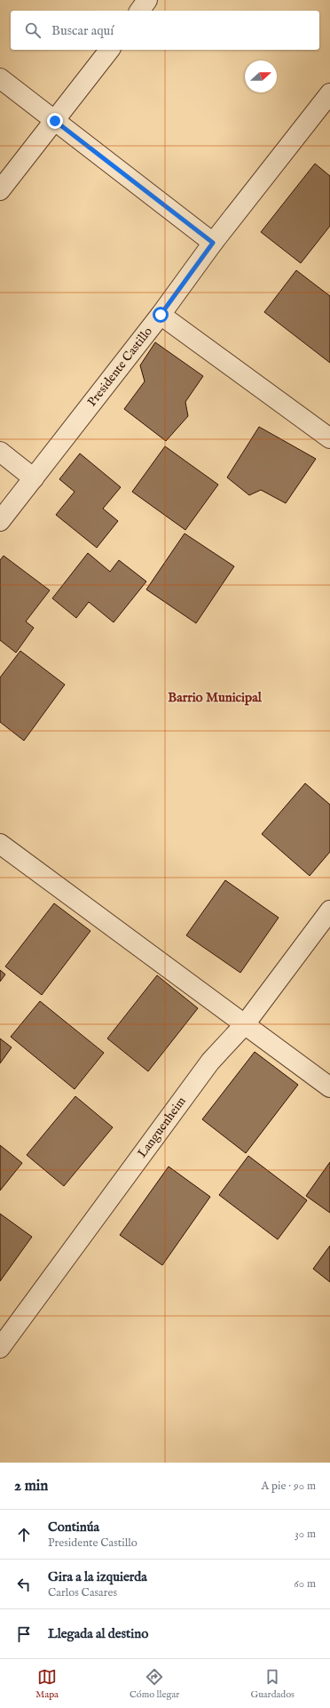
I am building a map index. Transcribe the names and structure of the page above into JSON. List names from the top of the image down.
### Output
{
  "streets": {
    "street": ["Presidente Castillo", "Languenheim"]
  },
  "districts": ["Barrio Municipal"],
  "north": "right",
  "page": {
    "search": "Buscar aquí",
    "heading": ["2 min", "A pie · 90 m"],
    "list": [
      ["Continúa", "Presidente Castillo", "30 m"],
      ["Gira a la izquierda", "Carlos Casares", "60 m"],
      "Llegada al destino"
    ],
    "nav": ["Mapa", "Cómo llegar", "Guardados"]
  }
}
